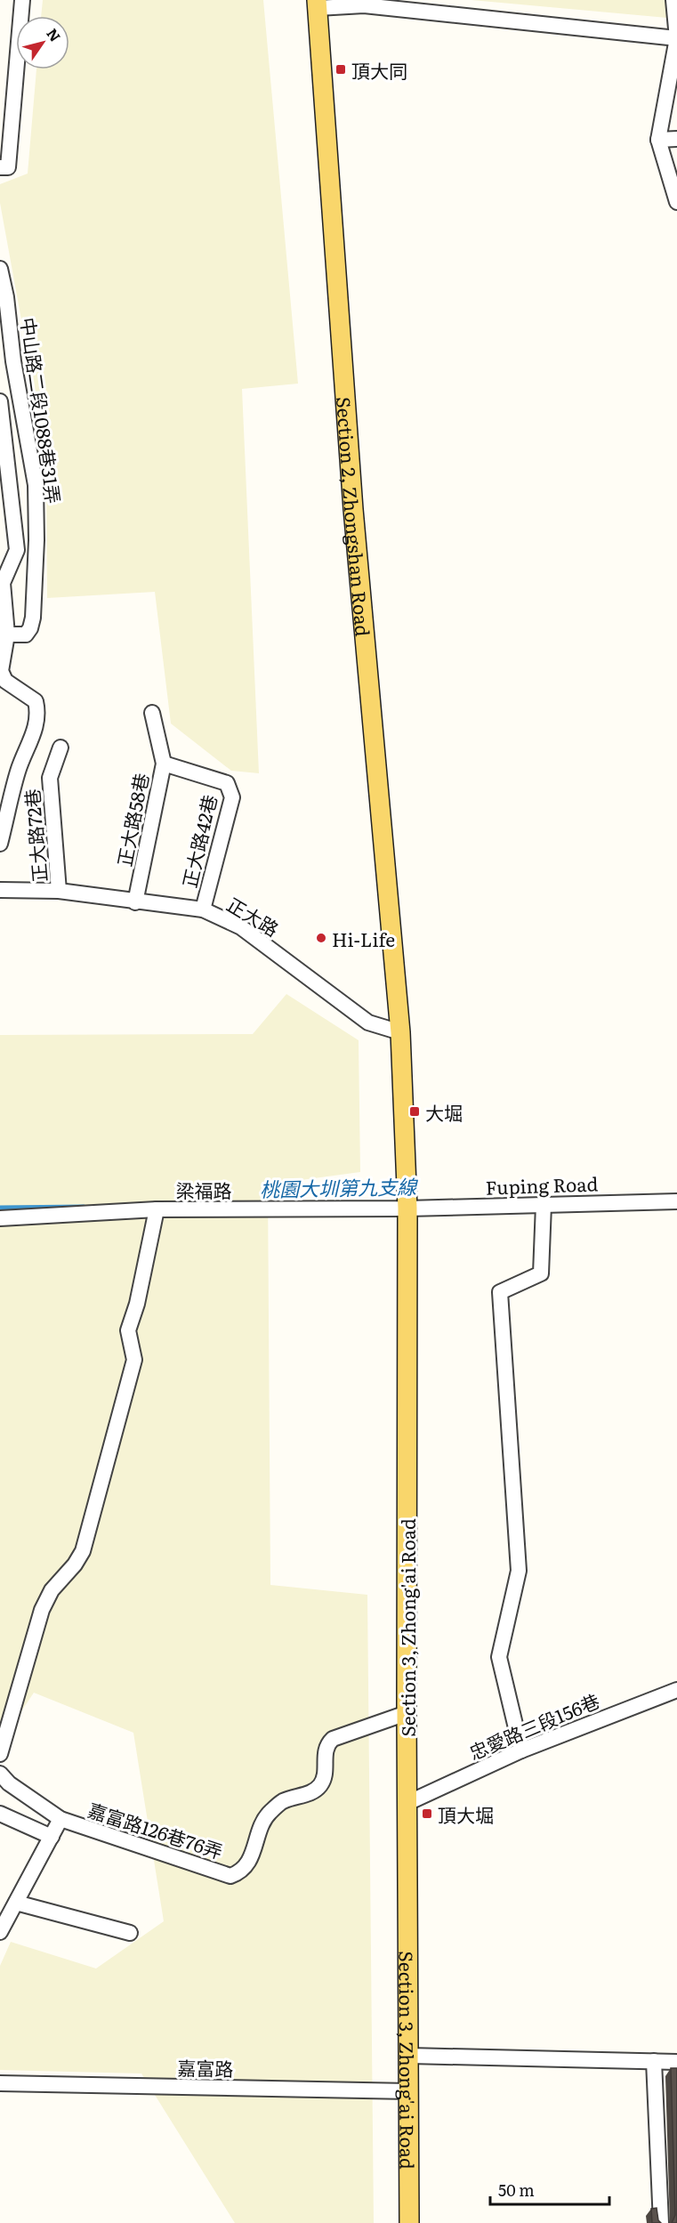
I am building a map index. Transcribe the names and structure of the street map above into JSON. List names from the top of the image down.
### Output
{
  "streets": {
    "main road": ["Section 2, Zhongshan Road", "Section 3, Zhong'ai Road"],
    "street": [
      "中山路二段1088巷31弄",
      "正大路58巷",
      "正大路72巷",
      "正大路42巷",
      "正大路",
      "Fuping Road",
      "梁福路",
      "忠愛路三段156巷",
      "嘉富路126巷76弄",
      "嘉富路"
    ]
  },
  "crossings": [
    ["Section 2, Zhongshan Road", "正大路"],
    ["Section 2, Zhongshan Road", "Section 3, Zhong'ai Road"],
    ["正大路58巷", "正大路42巷"],
    ["正大路58巷", "正大路"],
    ["正大路72巷", "正大路"],
    ["正大路42巷", "正大路"],
    ["正大路", "Section 3, Zhong'ai Road"],
    ["Fuping Road", "梁福路"],
    ["Fuping Road", "Section 3, Zhong'ai Road"],
    ["梁福路", "Section 3, Zhong'ai Road"],
    ["Section 3, Zhong'ai Road", "忠愛路三段156巷"],
    ["Section 3, Zhong'ai Road", "嘉富路126巷76弄"],
    ["Section 3, Zhong'ai Road", "嘉富路"]
  ],
  "water": ["桃園大圳第九支線"],
  "places": {
    "transit": ["頂大同", "大堀", "頂大堀"],
    "other": ["Hi-Life"]
  },
  "scale_bar": "50 m",
  "north": "top right"
}
